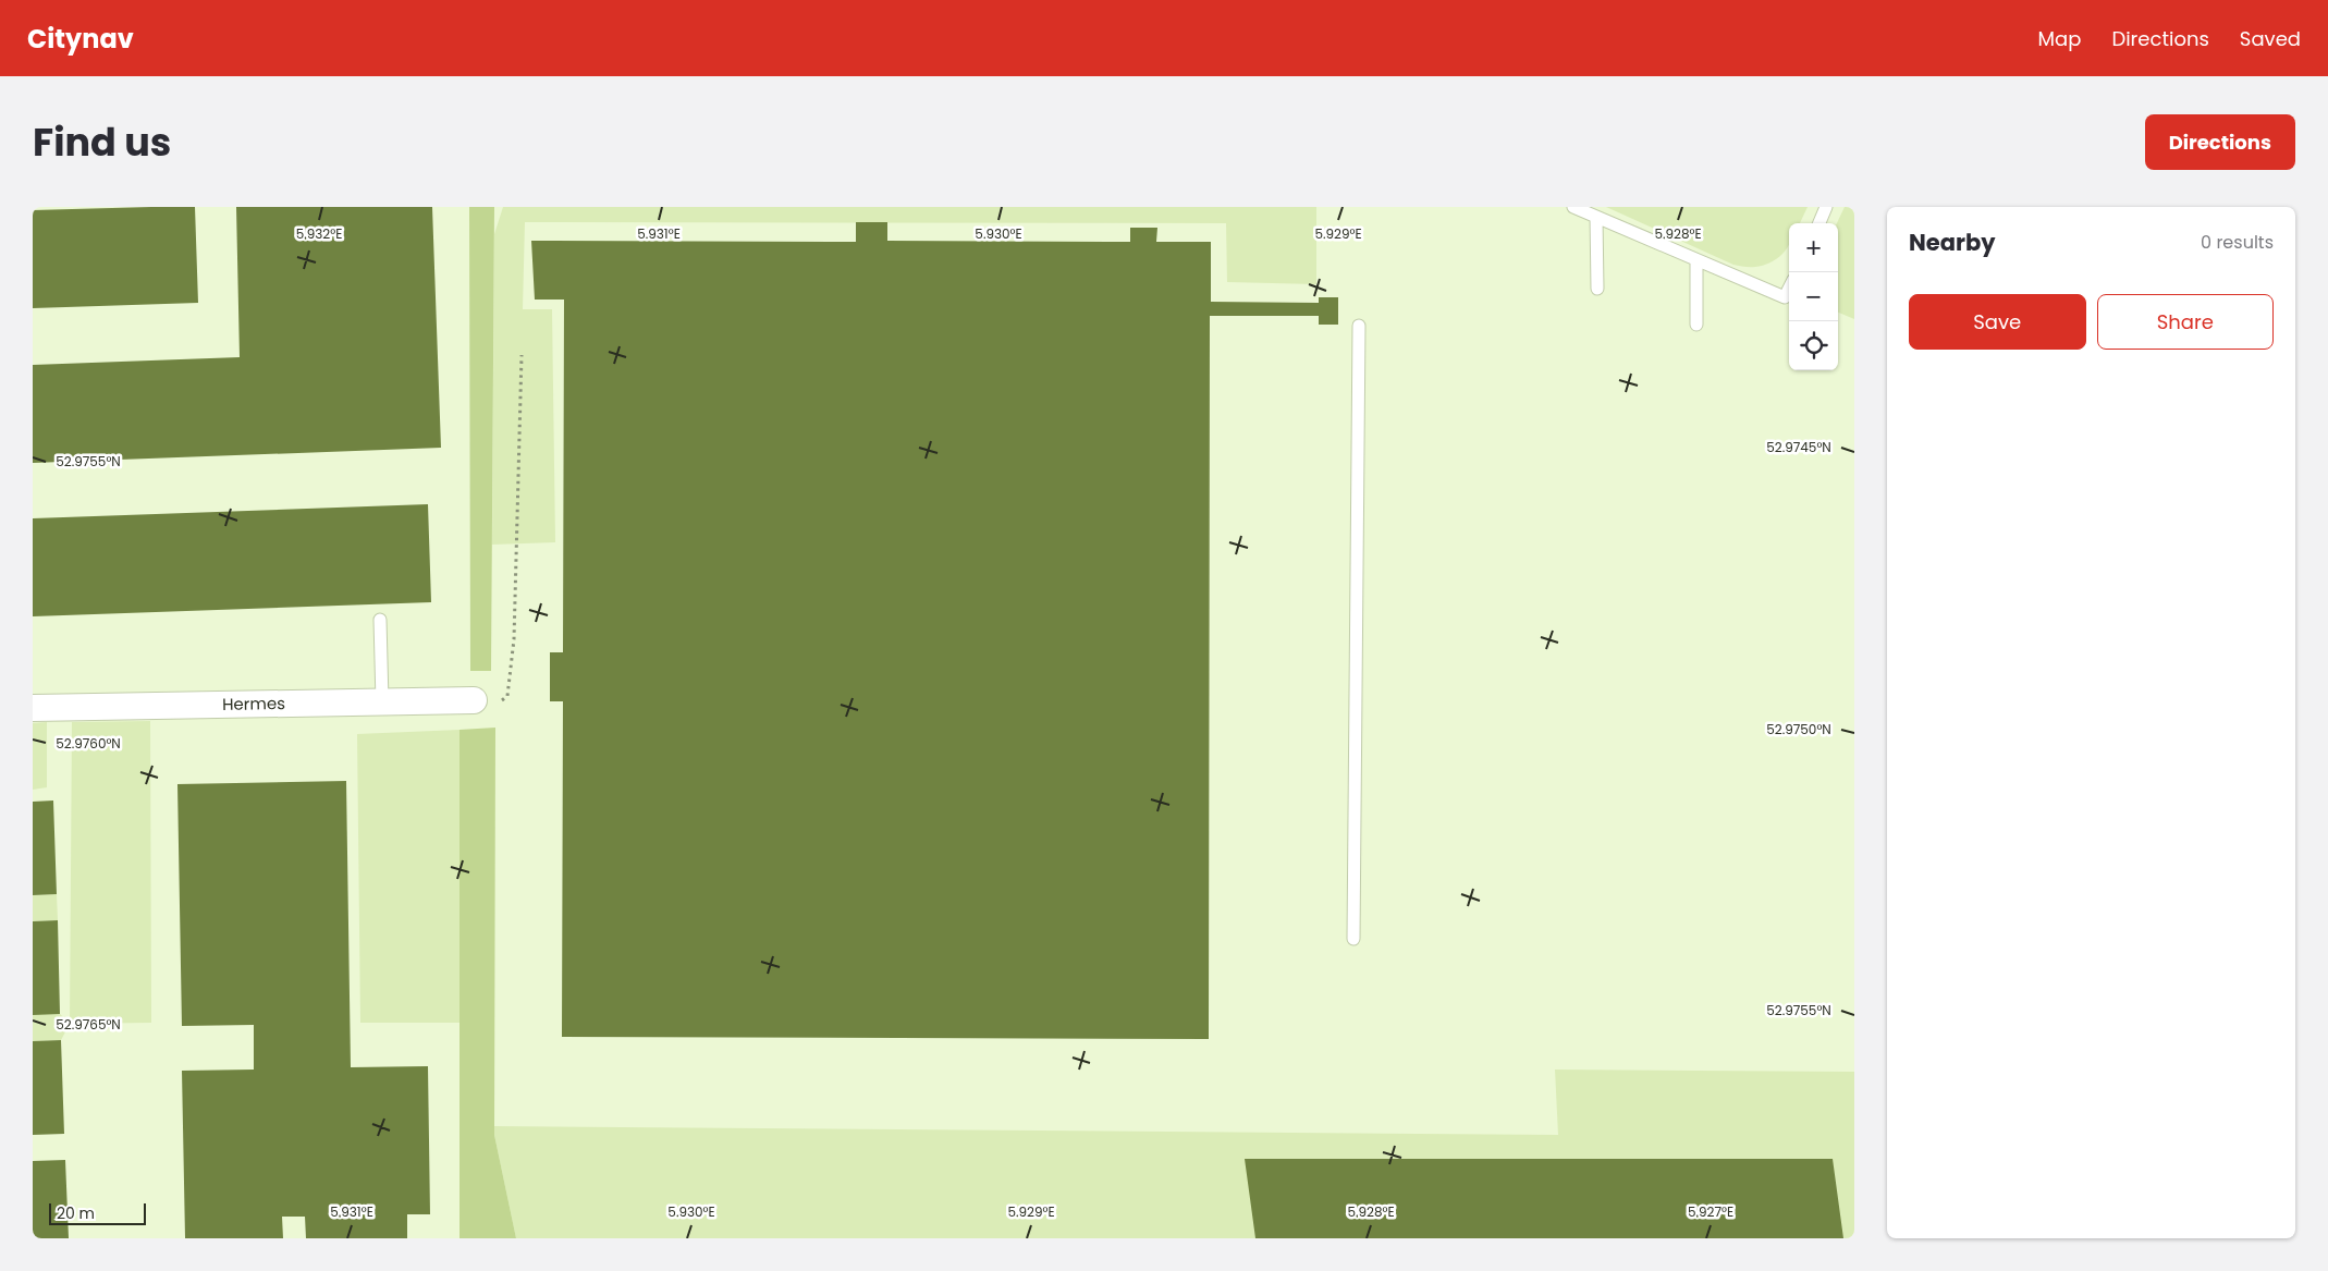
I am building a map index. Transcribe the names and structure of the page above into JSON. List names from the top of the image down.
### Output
{
  "streets": {
    "street": ["Hermes"]
  },
  "scale_bar": "20 m",
  "page": {
    "header": "Citynav",
    "nav": ["Map", "Directions", "Saved"],
    "title": "Find us",
    "buttons": [
      "Directions",
      ["Save", "Share"]
    ],
    "heading": ["Nearby", "0 results"],
    "map_buttons": ["+", "−"],
    "scale": "20 m"
  },
  "coordinates": [
    "5.932°E",
    "5.931°E",
    "5.930°E",
    "5.929°E",
    "5.928°E",
    "52.9745°N",
    "52.9755°N",
    "52.9750°N",
    "52.9760°N",
    "52.9765°N",
    "5.927°E"
  ]
}
